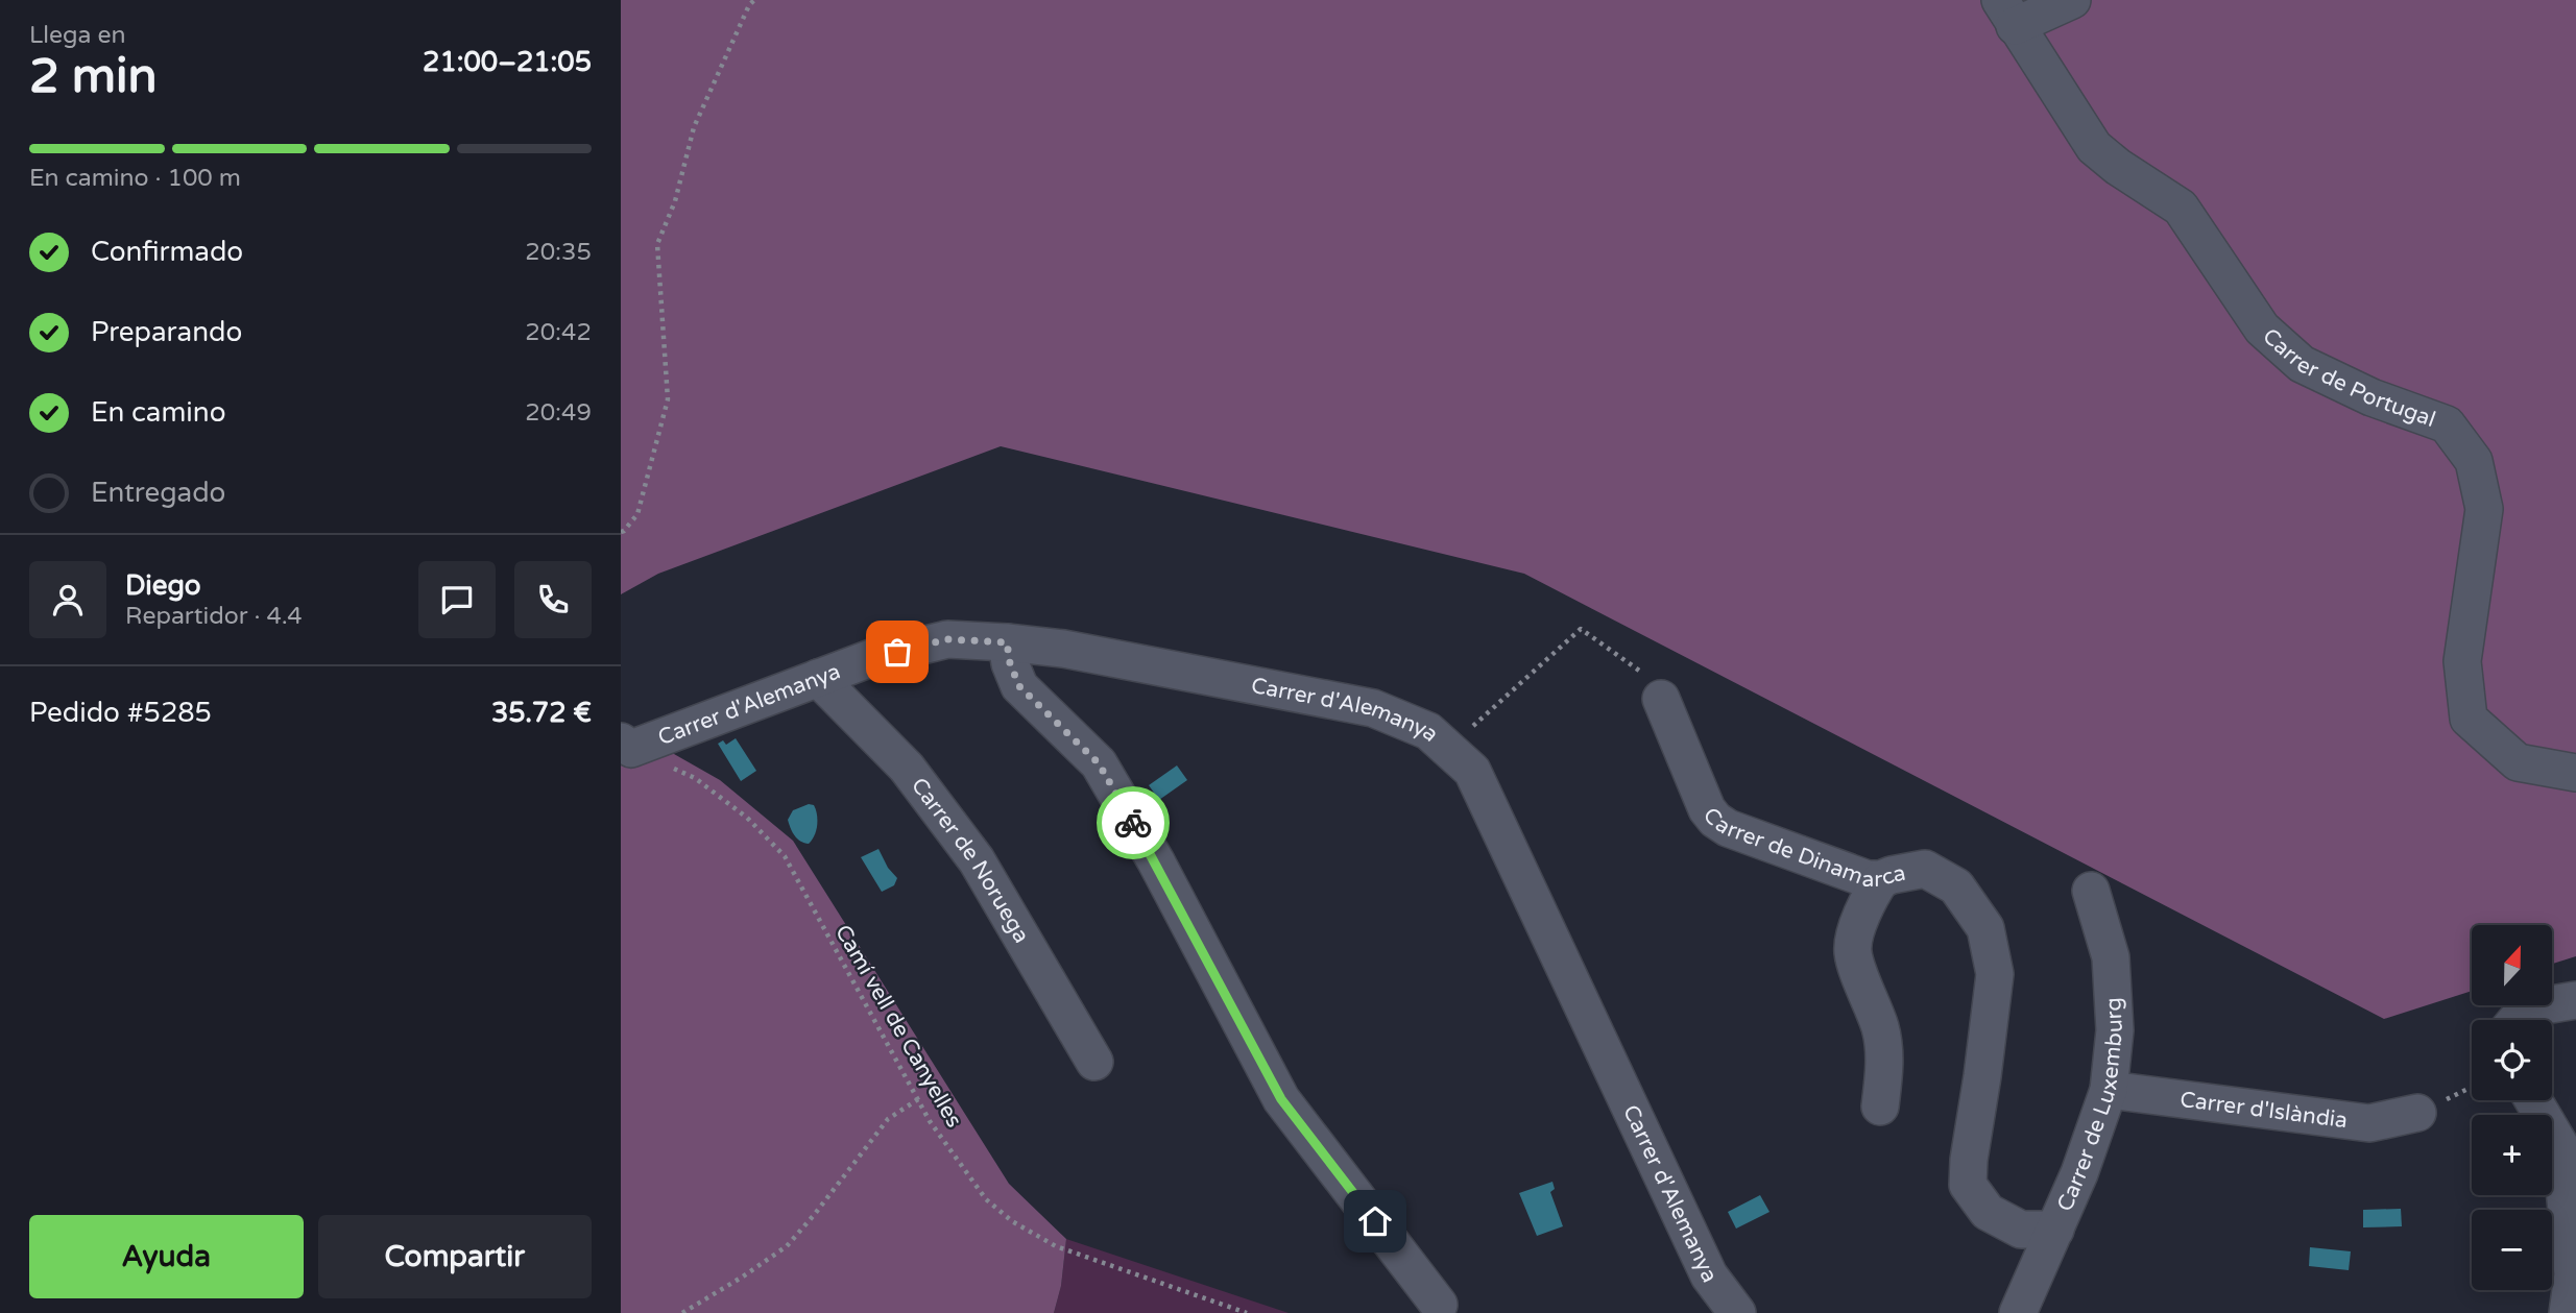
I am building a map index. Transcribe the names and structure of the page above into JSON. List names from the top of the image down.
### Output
{
  "streets": {
    "street": [
      "Carrer de Portugal",
      "Carrer d'Alemanya",
      "Carrer de Dinamarca",
      "Carrer de Noruega",
      "Carrer de Luxemburg",
      "Carrer d'Islàndia"
    ],
    "path": ["Camí vell de Canyelles"]
  },
  "crossings": [
    ["Carrer d'Alemanya", "Carrer de Noruega"],
    ["Carrer d'Alemanya", "Camí vell de Canyelles"],
    ["Carrer de Dinamarca", "Carrer de Luxemburg"],
    ["Carrer de Luxemburg", "Carrer d'Islàndia"]
  ],
  "north": "top",
  "page": {
    "heading": ["2 min", "Llega en", "21:00–21:05"],
    "panel": [
      "Diego",
      "Repartidor · 4.4",
      "Pedido #5285",
      "35.72 €"
    ],
    "bar": "En camino · 100 m",
    "list": [
      ["Confirmado", "20:35"],
      ["Preparando", "20:42"],
      ["En camino", "20:49"],
      "Entregado"
    ],
    "map_buttons": ["+", "−"],
    "buttons": ["Ayuda", "Compartir"]
  }
}
